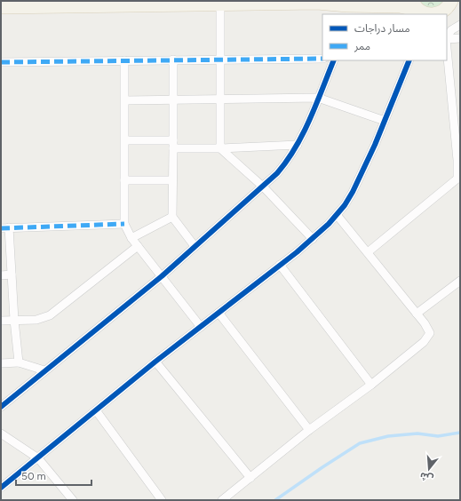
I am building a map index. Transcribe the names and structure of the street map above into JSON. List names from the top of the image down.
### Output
{
  "legend": ["مسار دراجات", "ممر"],
  "scale_bar": "50 m",
  "north": "bottom"
}
